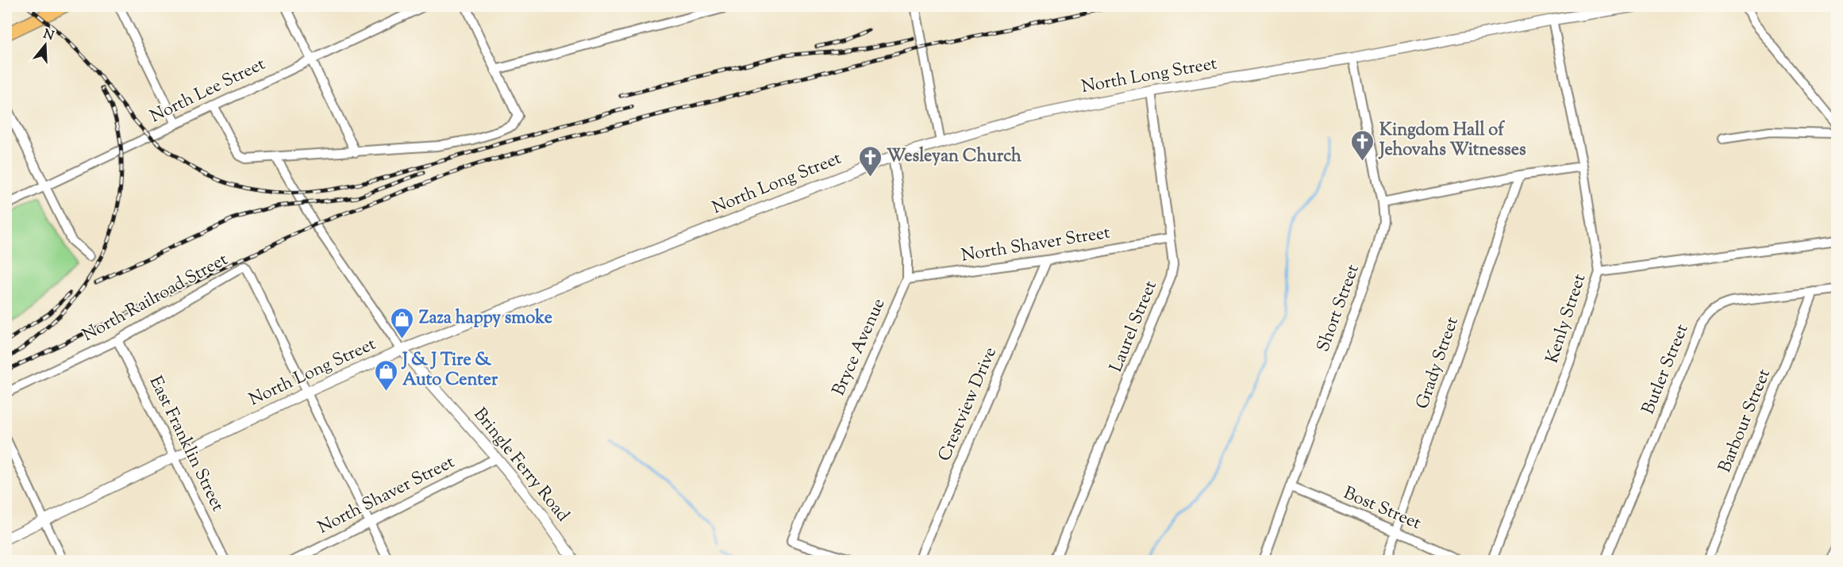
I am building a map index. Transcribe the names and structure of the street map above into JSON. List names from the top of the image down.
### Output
{
  "streets": {
    "street": [
      "North Long Street",
      "North Lee Street",
      "North Shaver Street",
      "North Railroad Street",
      "Short Street",
      "Kenly Street",
      "Laurel Street",
      "Bryce Avenue",
      "Grady Street",
      "Butler Street",
      "Crestview Drive",
      "Barbour Street",
      "East Franklin Street",
      "Bringle Ferry Road",
      "Bost Street"
    ]
  },
  "crossings": [
    ["North Long Street", "North Railroad Street"],
    ["North Long Street", "Short Street"],
    ["North Long Street", "Kenly Street"],
    ["North Long Street", "Laurel Street"],
    ["North Long Street", "Bryce Avenue"],
    ["North Long Street", "East Franklin Street"],
    ["North Long Street", "Bringle Ferry Road"],
    ["North Shaver Street", "Laurel Street"],
    ["North Shaver Street", "Bryce Avenue"],
    ["North Shaver Street", "Crestview Drive"],
    ["North Shaver Street", "Bringle Ferry Road"],
    ["North Railroad Street", "East Franklin Street"],
    ["Short Street", "Bost Street"],
    ["Grady Street", "Bost Street"],
    ["Butler Street", "Barbour Street"]
  ],
  "places": {
    "church": ["Kingdom Hall of Jehovahs Witnesses", "Wesleyan Church"],
    "shop": ["Zaza happy smoke", "J & J Tire & Auto Center"]
  },
  "north": "top"
}
